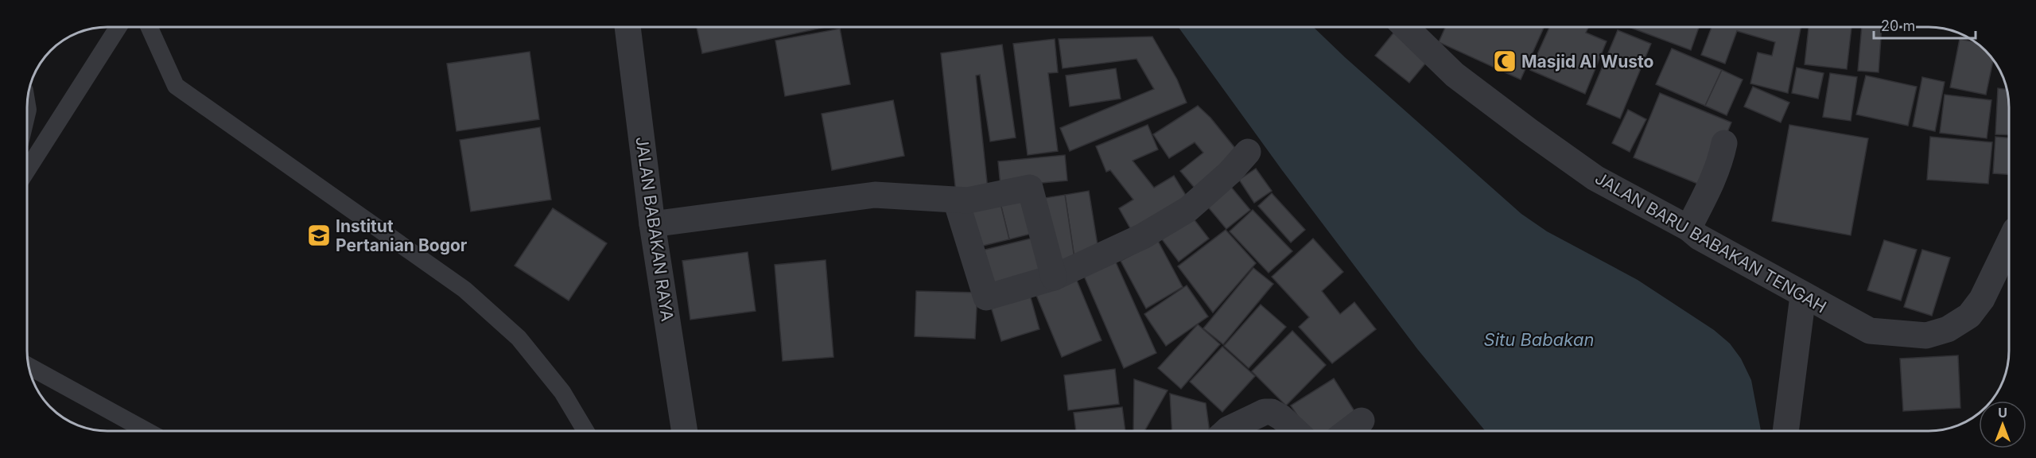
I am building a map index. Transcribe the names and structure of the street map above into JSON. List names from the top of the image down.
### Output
{
  "streets": {
    "street": ["JALAN BABAKAN RAYA", "JALAN BARU BABAKAN TENGAH"]
  },
  "water": ["Situ Babakan"],
  "places": {
    "mosque": ["Masjid Al Wusto"],
    "school or university": ["Institut Pertanian Bogor"]
  },
  "scale_bar": "20 m",
  "north": "top"
}
